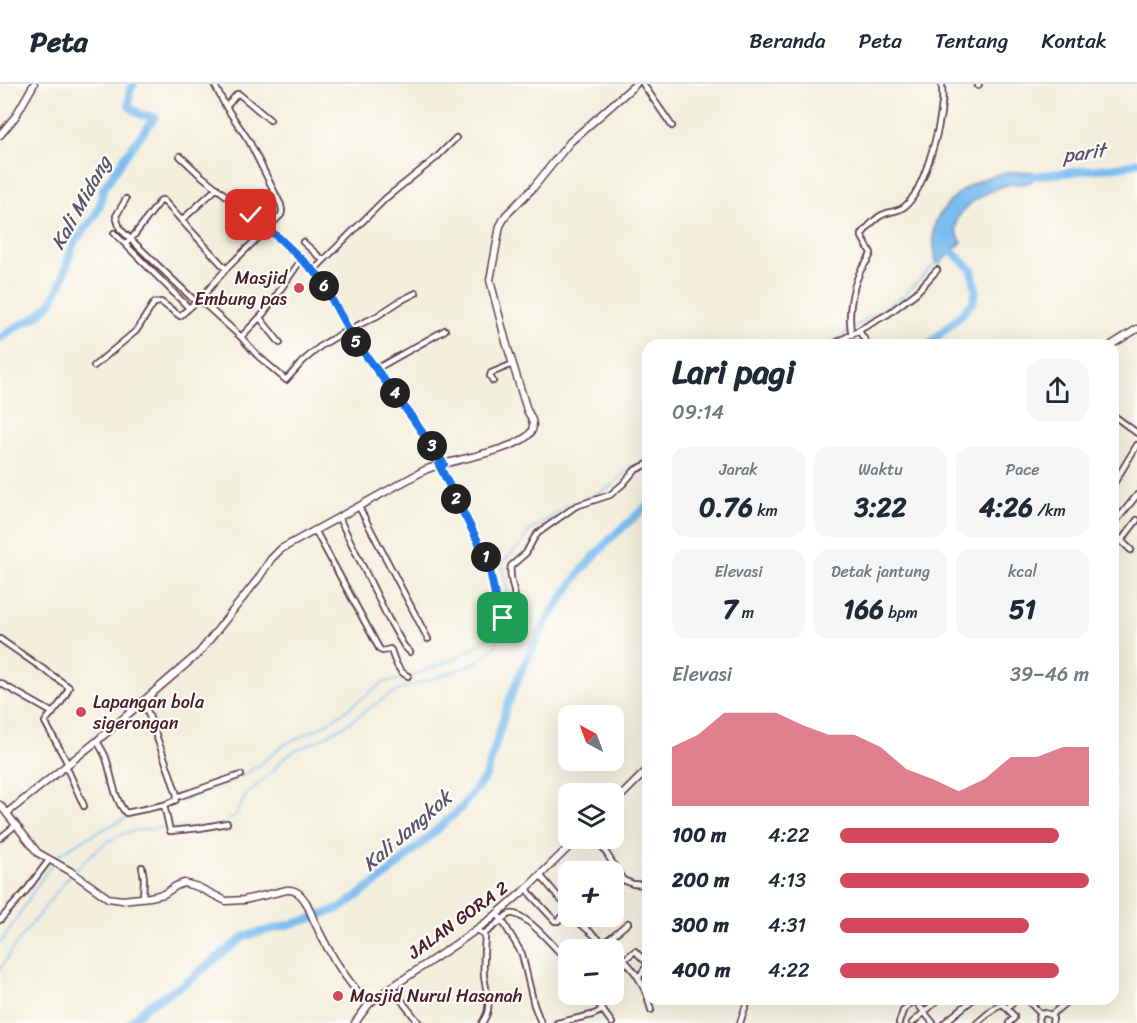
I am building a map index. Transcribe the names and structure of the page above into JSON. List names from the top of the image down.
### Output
{
  "streets": {
    "street": ["JALAN GORA 2"]
  },
  "water": ["parit", "Kali Midang", "Kali Jangkok"],
  "places": ["Masjid Embung pas", "Lapangan bola sigerongan", "Masjid Nurul Hasanah"],
  "north": "top left",
  "page": {
    "header": "Peta",
    "nav": [
      "Beranda",
      "Peta",
      "Tentang",
      "Kontak"
    ],
    "pins": [
      "6",
      "5",
      "4",
      "3",
      "2",
      "1"
    ],
    "heading": ["Lari pagi", "09:14"],
    "stats": [
      ["Jarak", "0.76 km"],
      ["Waktu", "3:22"],
      ["Pace", "4:26 /km"],
      ["Elevasi", "7 m"],
      ["Detak jantung", "166 bpm"],
      ["kcal", "51"]
    ],
    "chart": ["Elevasi", "39–46 m"],
    "map_buttons": ["+", "−"],
    "list": [
      {
        "name": "100 m",
        "note": "4:22"
      },
      {
        "name": "200 m",
        "note": "4:13"
      },
      {
        "name": "300 m",
        "note": "4:31"
      },
      {
        "name": "400 m",
        "note": "4:22"
      }
    ]
  }
}
